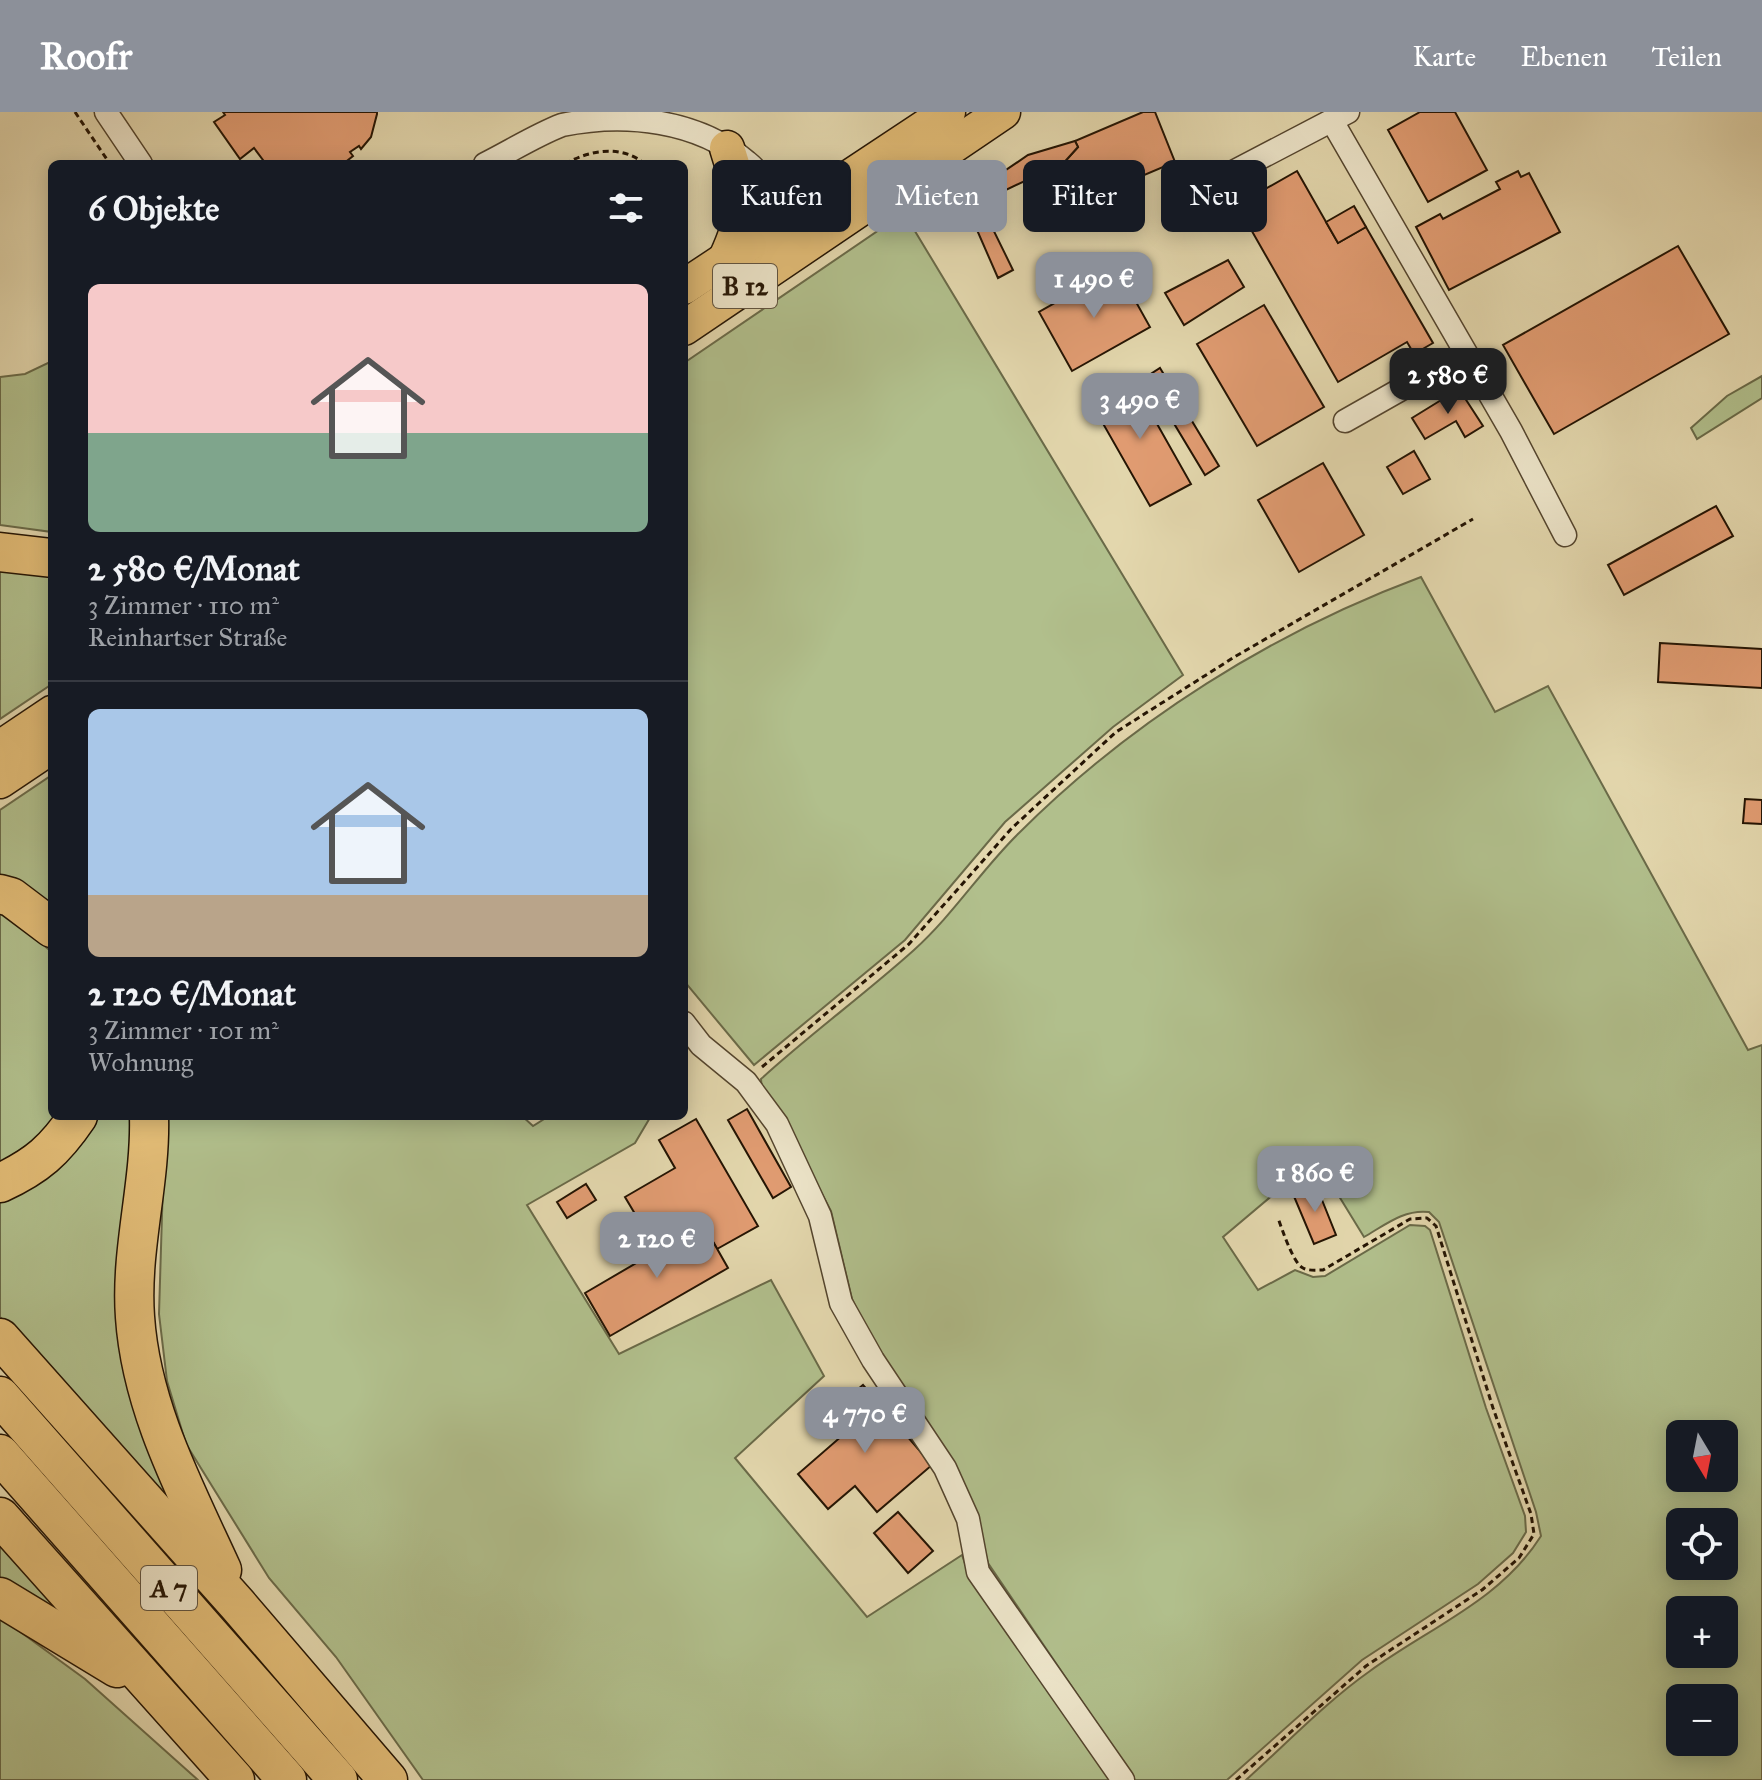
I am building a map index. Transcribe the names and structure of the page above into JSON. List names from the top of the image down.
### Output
{
  "streets": {
    "highway": ["A 7"],
    "main road": ["B 12"]
  },
  "north": "bottom",
  "page": {
    "header": "Roofr",
    "nav": ["Karte", "Ebenen", "Teilen"],
    "chip": [
      "Kaufen",
      "Mieten",
      "Filter",
      "Neu"
    ],
    "heading": "6 Objekte",
    "price": [
      "1 490 €",
      "2 580 €",
      "3 490 €",
      "1 860 €",
      "2 120 €",
      "4 770 €"
    ],
    "list": [
      {
        "name": "2 580 €/Monat",
        "note": "3 Zimmer · 110 m² · Reinhartser Straße"
      },
      {
        "name": "2 120 €/Monat",
        "note": "3 Zimmer · 101 m² · Wohnung"
      }
    ],
    "map_buttons": ["+", "−"]
  }
}
